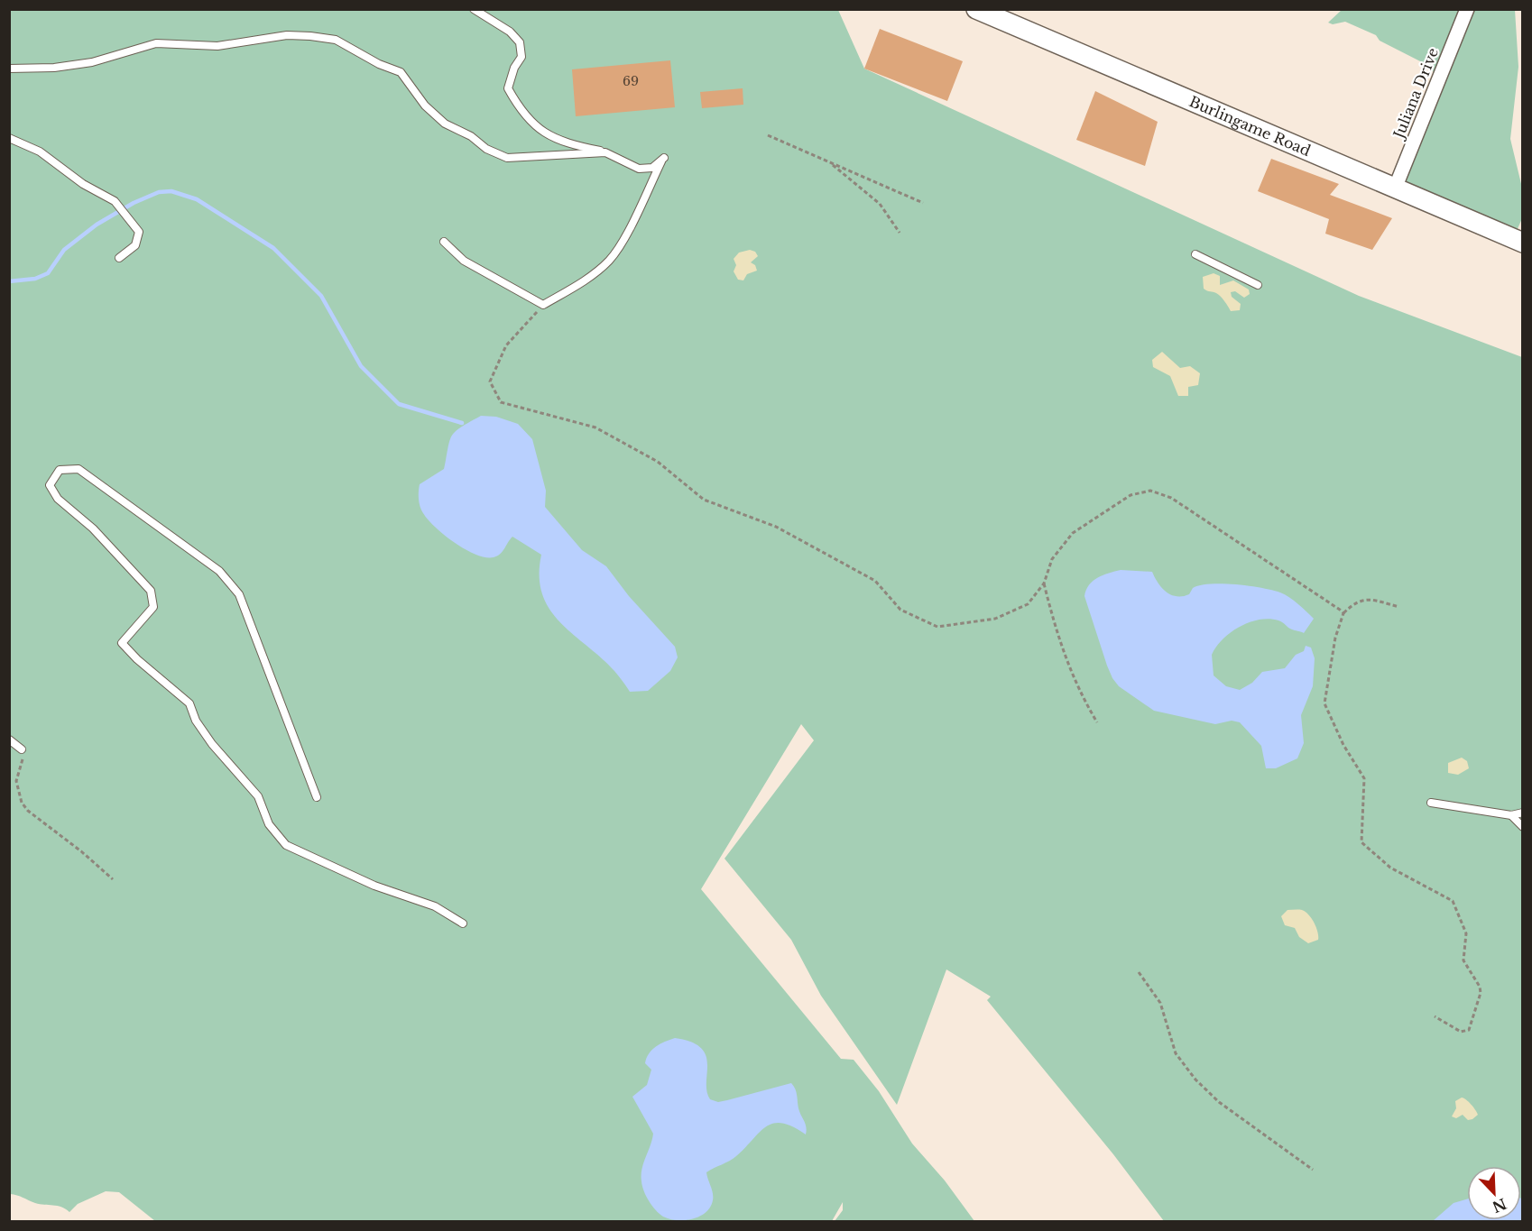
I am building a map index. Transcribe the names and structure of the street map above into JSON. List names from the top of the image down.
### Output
{
  "streets": {
    "street": ["Juliana Drive", "Burlingame Road"]
  },
  "crossings": [
    ["Juliana Drive", "Burlingame Road"]
  ],
  "house_numbers": ["69"],
  "north": "bottom right"
}
